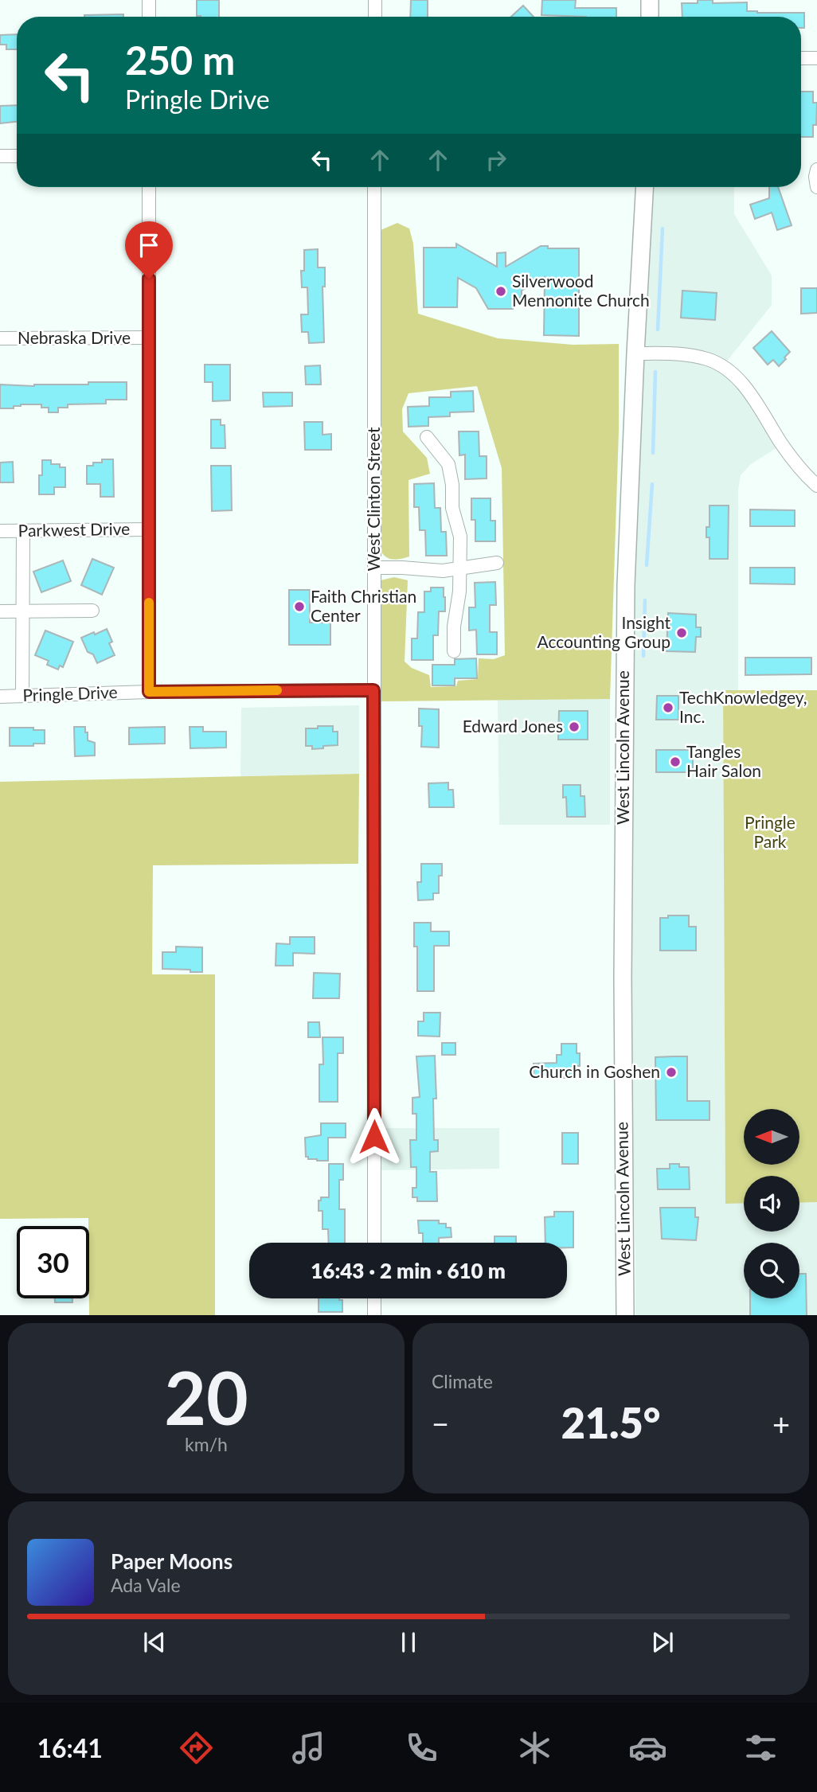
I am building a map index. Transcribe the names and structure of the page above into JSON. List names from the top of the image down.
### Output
{
  "streets": {
    "street": [
      "Nebraska Drive",
      "West Clinton Street",
      "Parkwest Drive",
      "Pringle Drive",
      "West Lincoln Avenue"
    ]
  },
  "crossings": [
    ["West Clinton Street", "Pringle Drive"]
  ],
  "parks": ["Pringle Park"],
  "places": [
    "Silverwood Mennonite Church",
    "Faith Christian Center",
    "Insight Accounting Group",
    "TechKnowledgey, Inc.",
    "Edward Jones",
    "Tangles Hair Salon",
    "Church in Goshen"
  ],
  "north": "left",
  "page": {
    "turn": ["250 m", "Pringle Drive"],
    "limit": "30",
    "trip": "16:43 · 2 min · 610 m",
    "tile": [
      ["20", "km/h"],
      "Climate"
    ],
    "heat": ["−", "21.5°", "+"],
    "song": ["Paper Moons", "Ada Vale"],
    "tabs": "16:41"
  }
}
